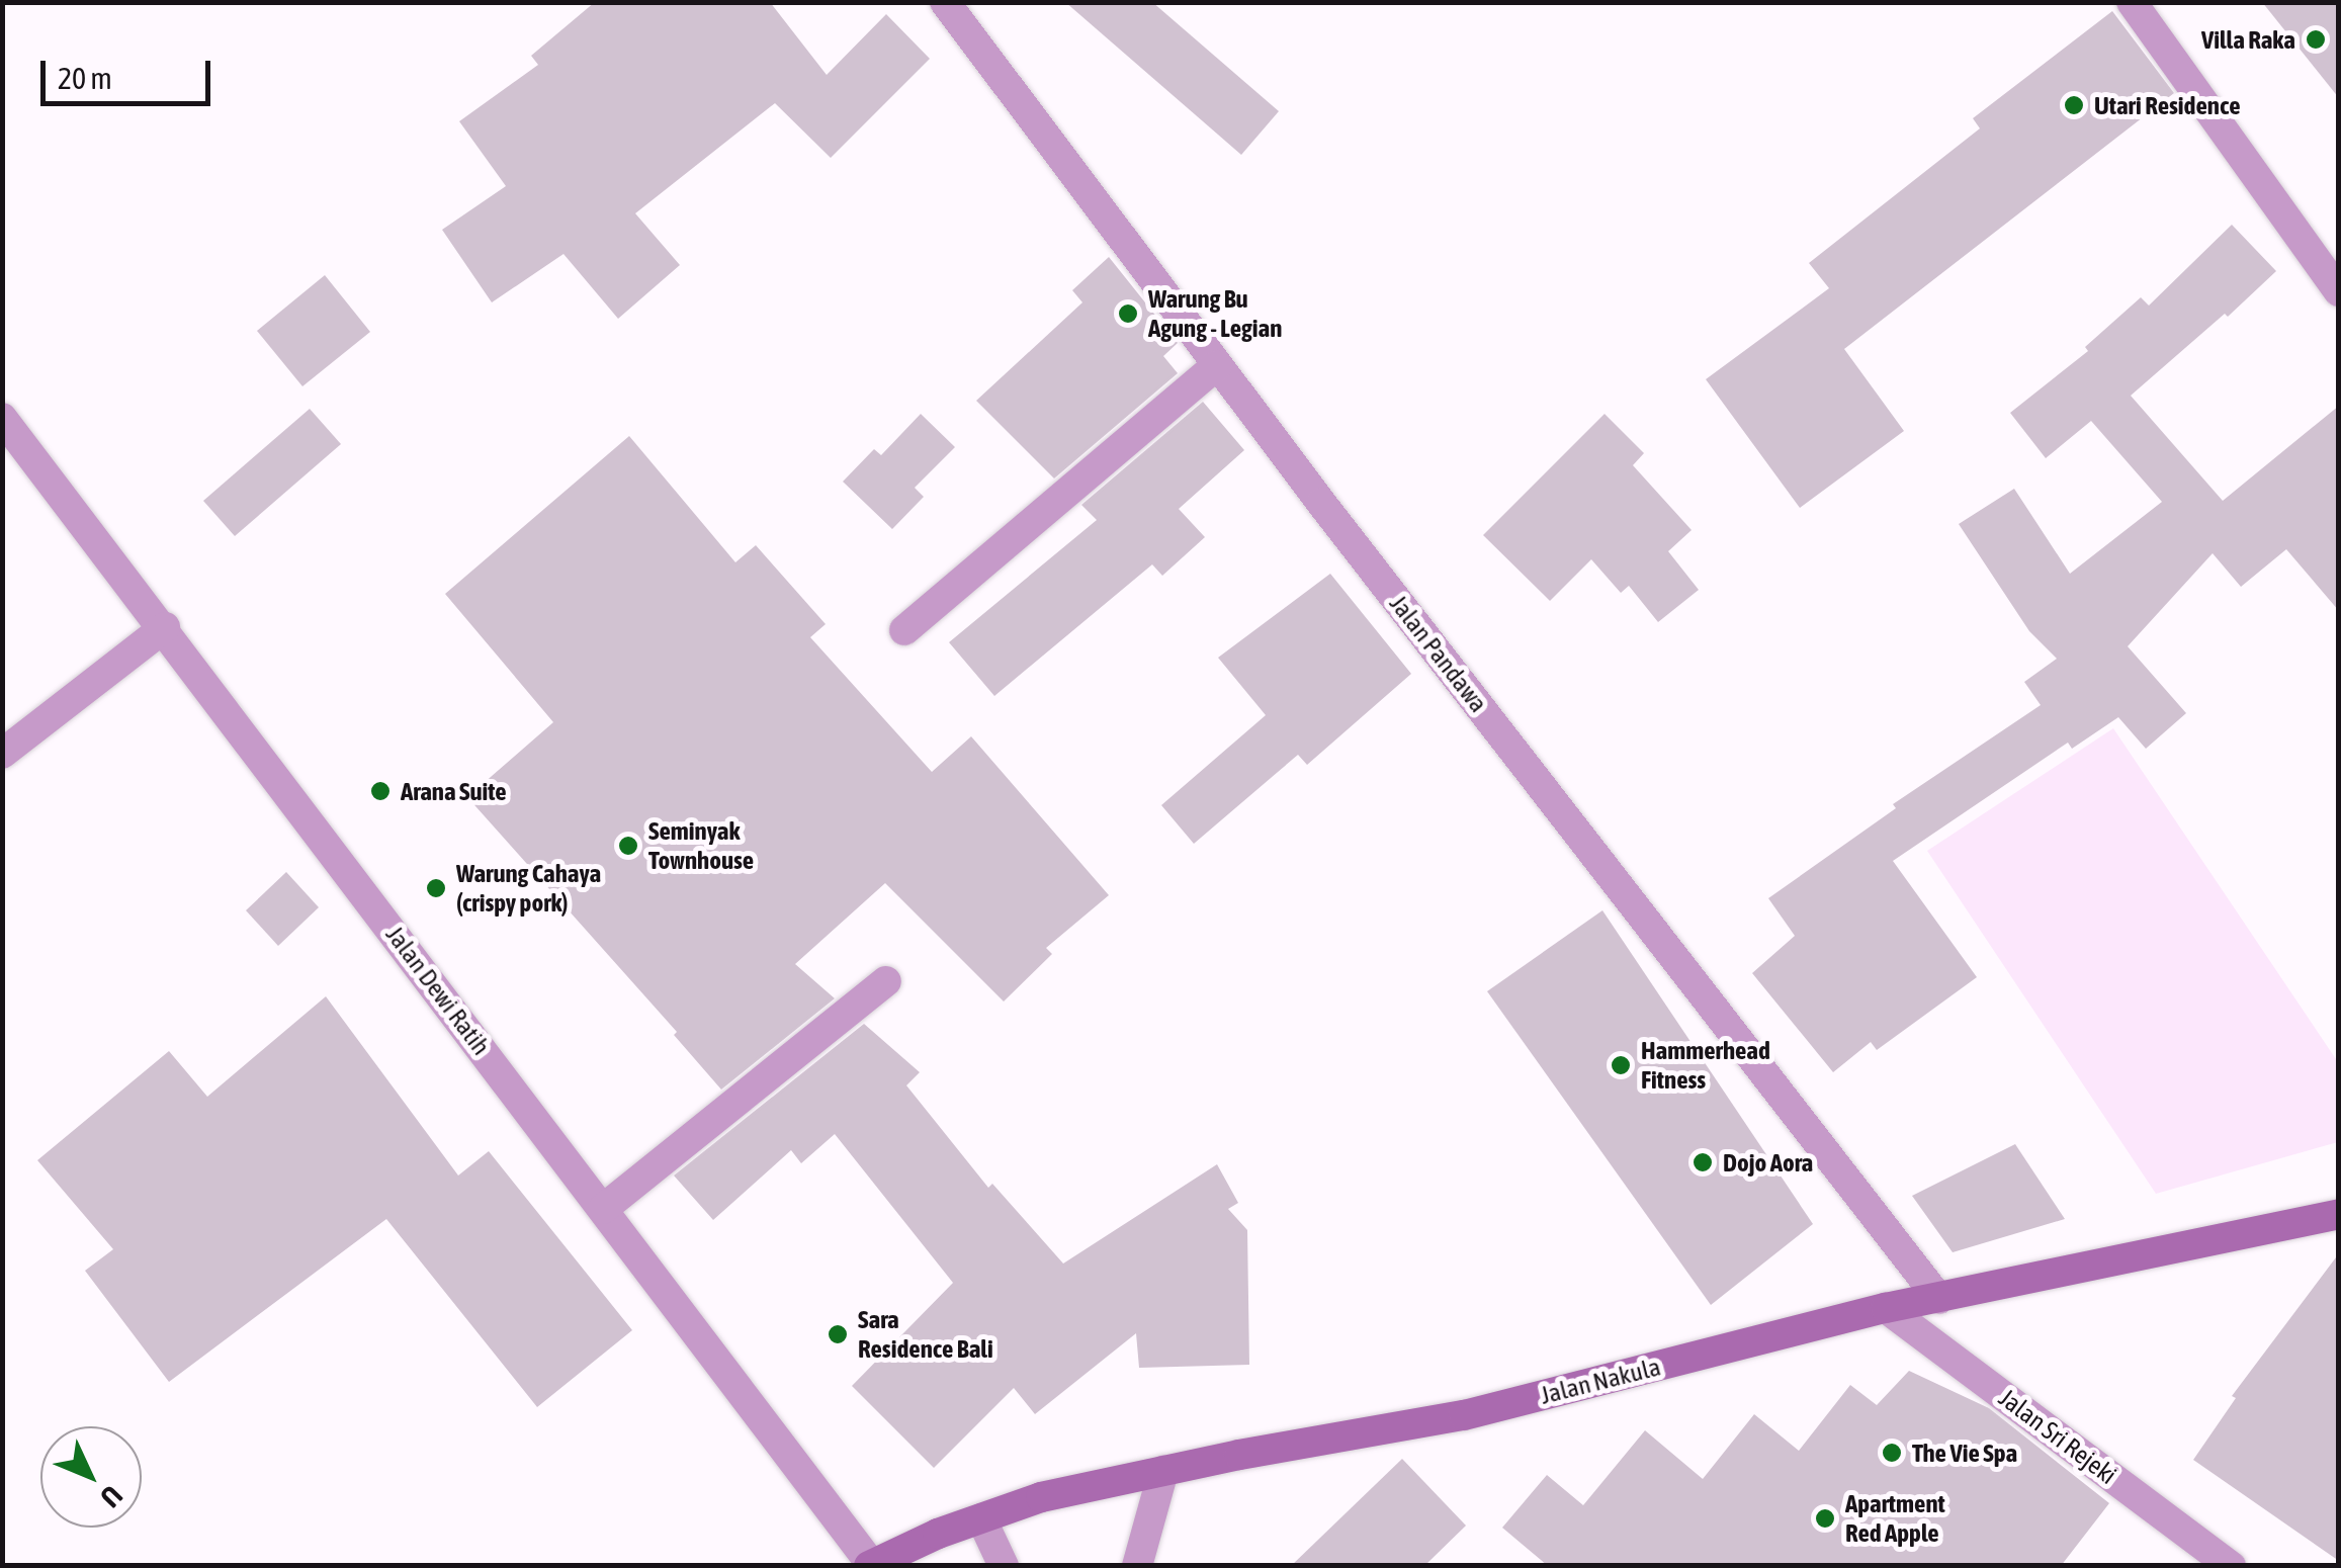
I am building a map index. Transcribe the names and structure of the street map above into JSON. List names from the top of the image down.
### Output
{
  "streets": {
    "main road": ["Jalan Nakula"],
    "street": ["Jalan Pandawa", "Jalan Dewi Ratih", "Jalan Sri Rejeki"]
  },
  "crossings": [
    ["Jalan Pandawa", "Jalan Nakula"],
    ["Jalan Dewi Ratih", "Jalan Nakula"],
    ["Jalan Nakula", "Jalan Sri Rejeki"]
  ],
  "places": [
    "Villa Raka",
    "Utari Residence",
    "Warung Bu Agung - Legian",
    "Arana Suite",
    "Seminyak Townhouse",
    "Warung Cahaya (crispy pork)",
    "Hammerhead Fitness",
    "Dojo Aora",
    "Sara Residence Bali",
    "The Vie Spa",
    "Apartment Red Apple"
  ],
  "scale_bar": "20 m",
  "north": "bottom right"
}
